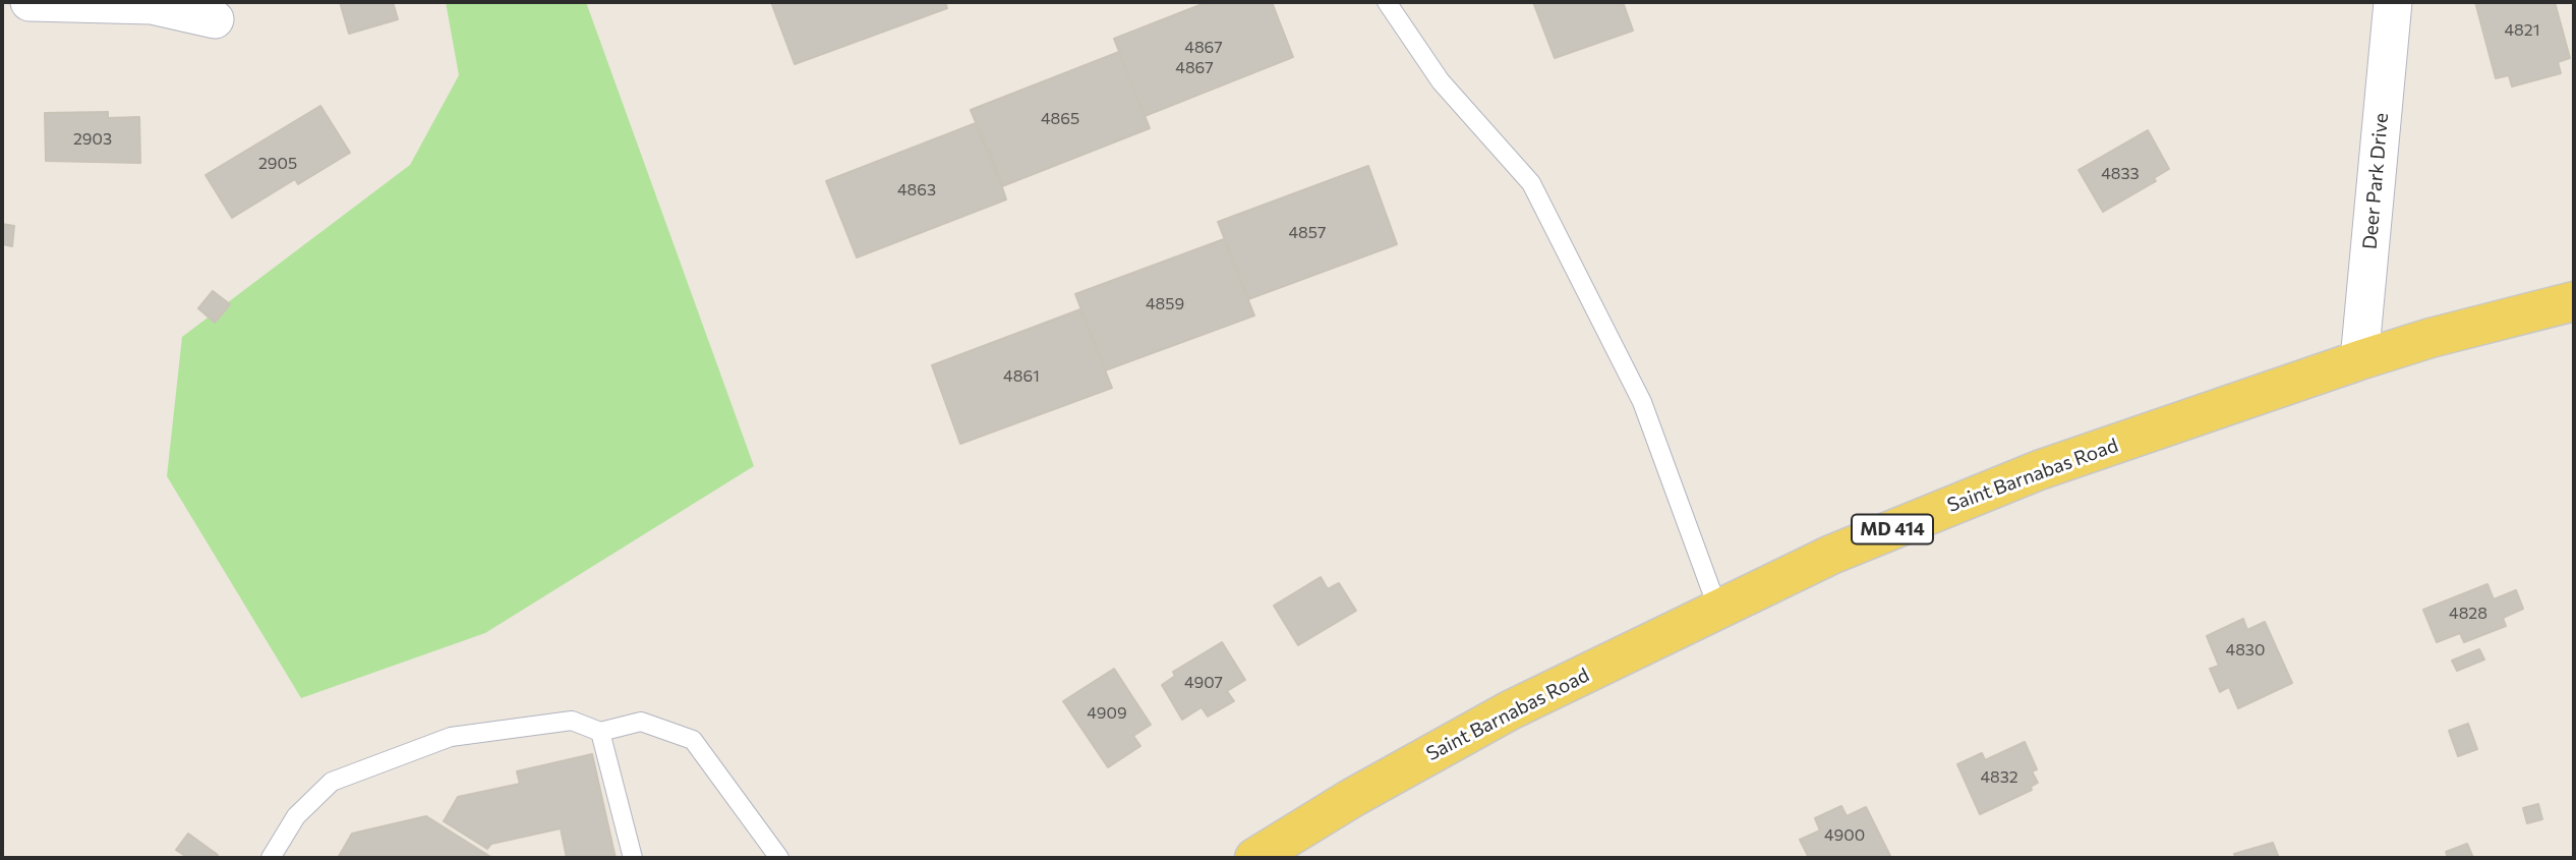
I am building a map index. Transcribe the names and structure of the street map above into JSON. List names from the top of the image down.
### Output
{
  "streets": {
    "main road": ["Saint Barnabas Road", "MD 414"],
    "street": ["Deer Park Drive"]
  },
  "crossings": [
    ["Deer Park Drive", "Saint Barnabas Road"]
  ],
  "house_numbers": [
    "4821",
    "4867",
    "4867",
    "4865",
    "2903",
    "2905",
    "4833",
    "4863",
    "4857",
    "4859",
    "4861",
    "4828",
    "4830",
    "4907",
    "4909",
    "4832",
    "4900"
  ]
}
